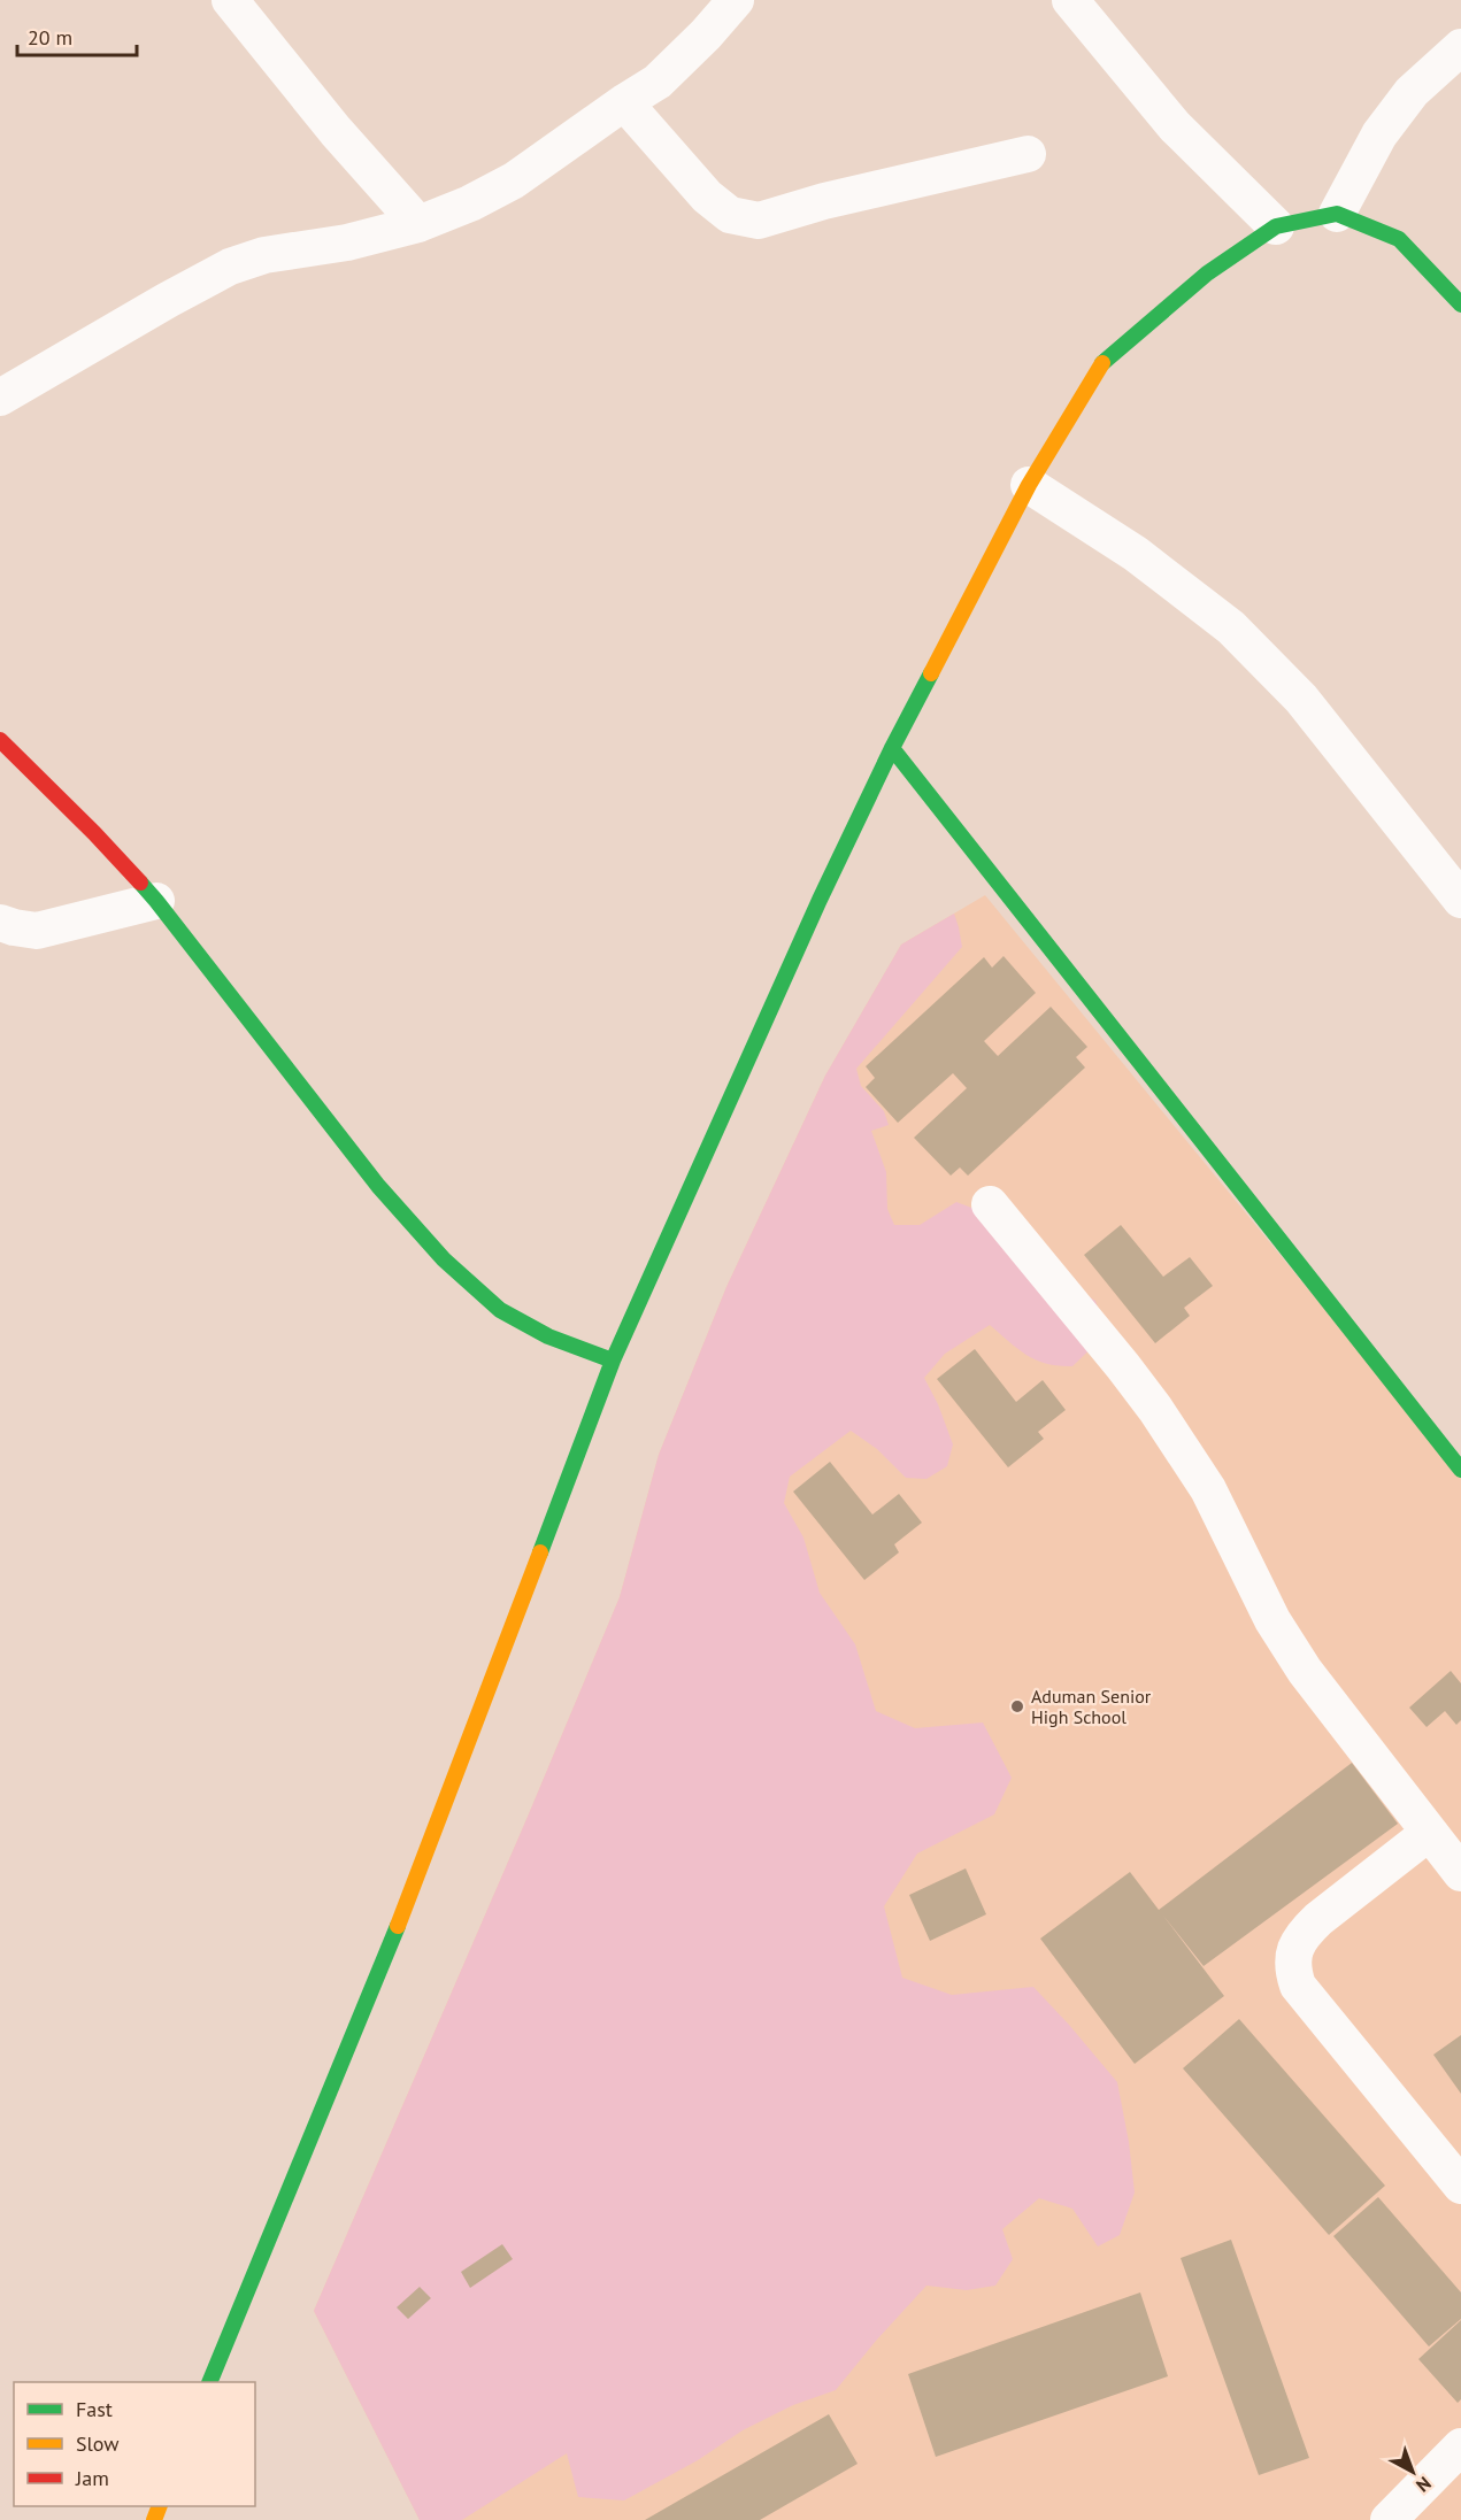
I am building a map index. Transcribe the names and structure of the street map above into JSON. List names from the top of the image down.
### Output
{
  "places": ["Aduman Senior High School"],
  "legend": ["Fast", "Slow", "Jam"],
  "scale_bar": "20 m",
  "north": "bottom right"
}
